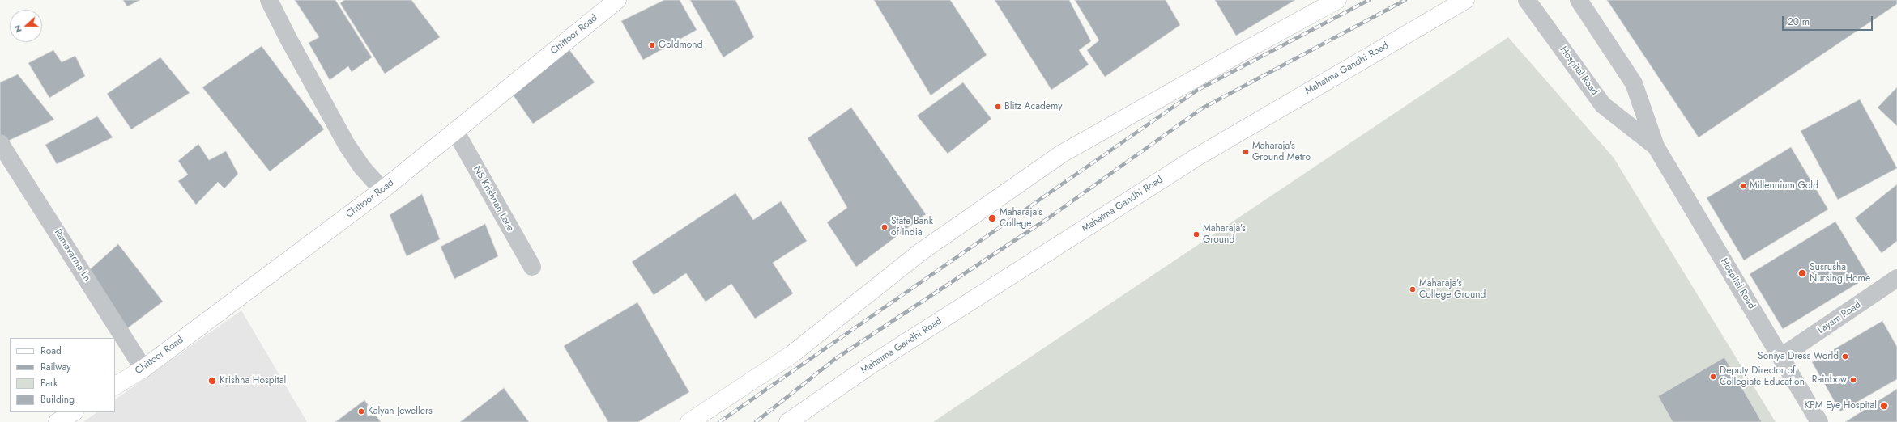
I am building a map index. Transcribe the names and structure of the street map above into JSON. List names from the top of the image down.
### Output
{
  "streets": {
    "main road": ["Chittoor Road", "Mahatma Gandhi Road"],
    "street": [
      "Hospital Road",
      "NS Krishnan Lane",
      "Ramavarma Ln",
      "Layam Road"
    ]
  },
  "crossings": [
    ["Chittoor Road", "NS Krishnan Lane"],
    ["Chittoor Road", "Ramavarma Ln"],
    ["Hospital Road", "Layam Road"]
  ],
  "places": [
    "Goldmond",
    "Blitz Academy",
    "Maharaja's Ground Metro",
    "Millennium Gold",
    "Maharaja's College",
    "State Bank of India",
    "Maharaja's Ground",
    "Susrusha Nursing Home",
    "Maharaja's College Ground",
    "Soniya Dress World",
    "Deputy Director of Collegiate Education",
    "Rainbow",
    "Krishna Hospital",
    "KPM Eye Hospital",
    "Kalyan Jewellers"
  ],
  "legend": [
    "Road",
    "Railway",
    "Park",
    "Building"
  ],
  "scale_bar": "20 m",
  "north": "left"
}
